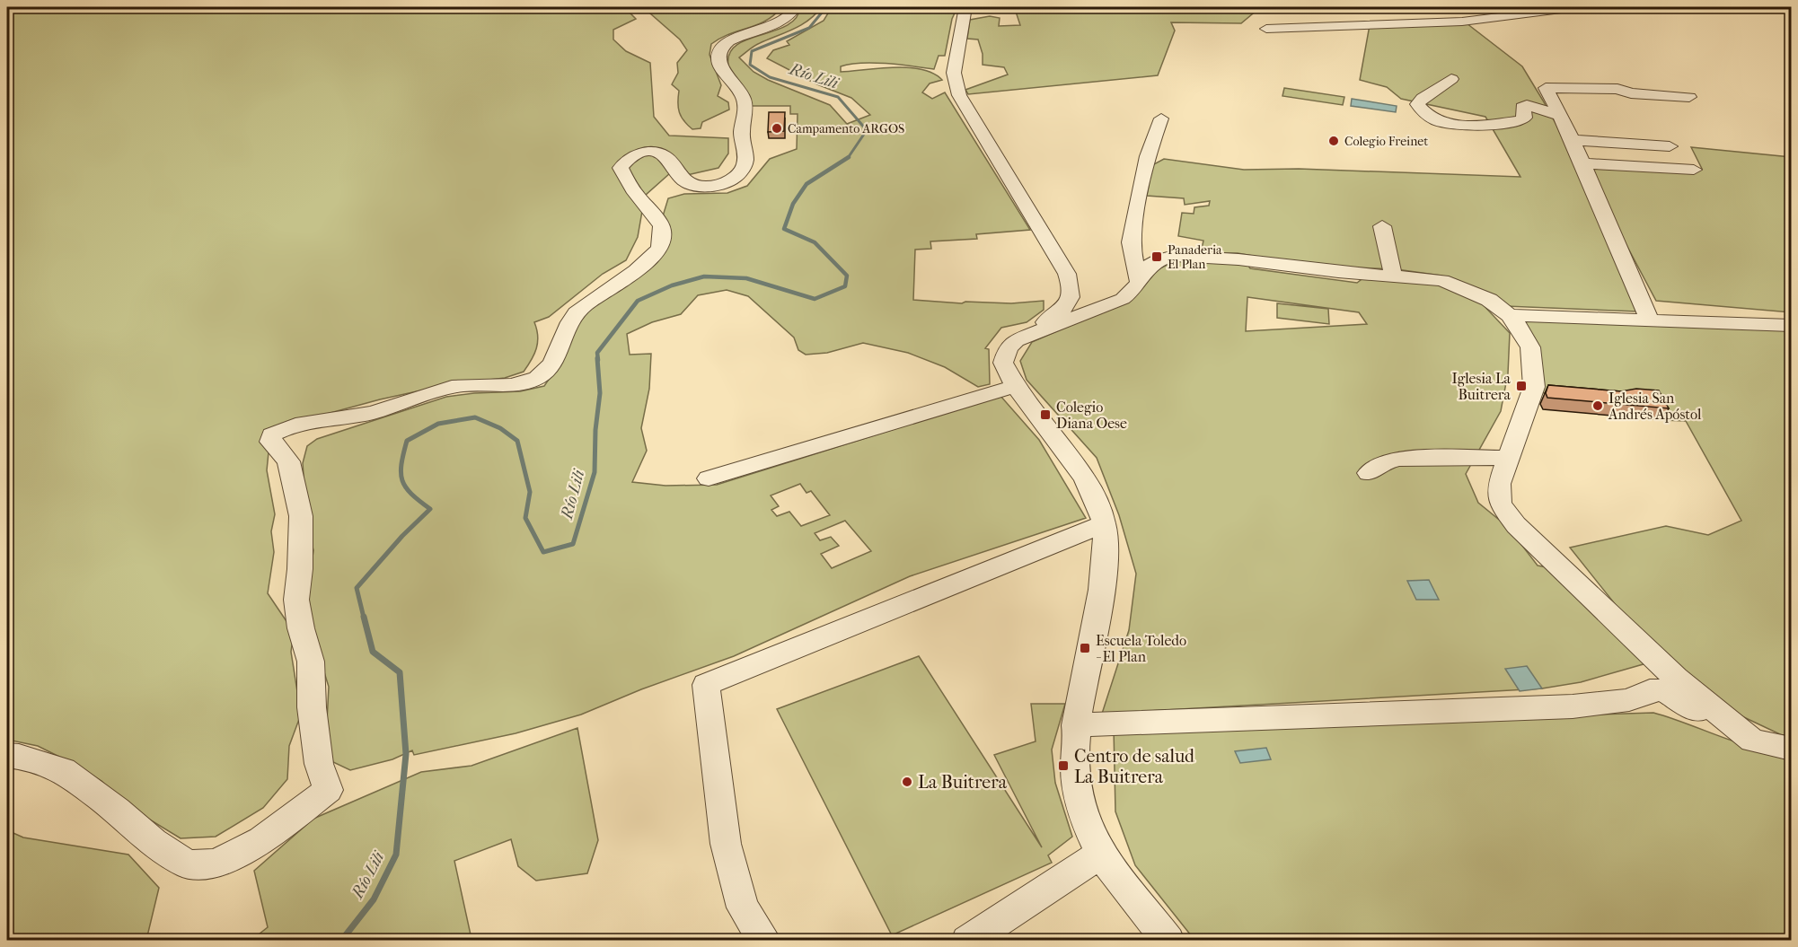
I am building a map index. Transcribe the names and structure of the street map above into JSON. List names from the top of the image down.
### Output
{
  "water": ["Río Lili"],
  "places": {
    "other": [
      "Campamento ARGOS",
      "Colegio Freinet",
      "Iglesia San Andrés Apóstol",
      "La Buitrera"
    ],
    "transit": [
      "Panaderia El Plan",
      "Iglesia La Buitrera",
      "Colegio Diana Oese",
      "Escuela Toledo - El Plan",
      "Centro de salud La Buitrera"
    ]
  }
}
